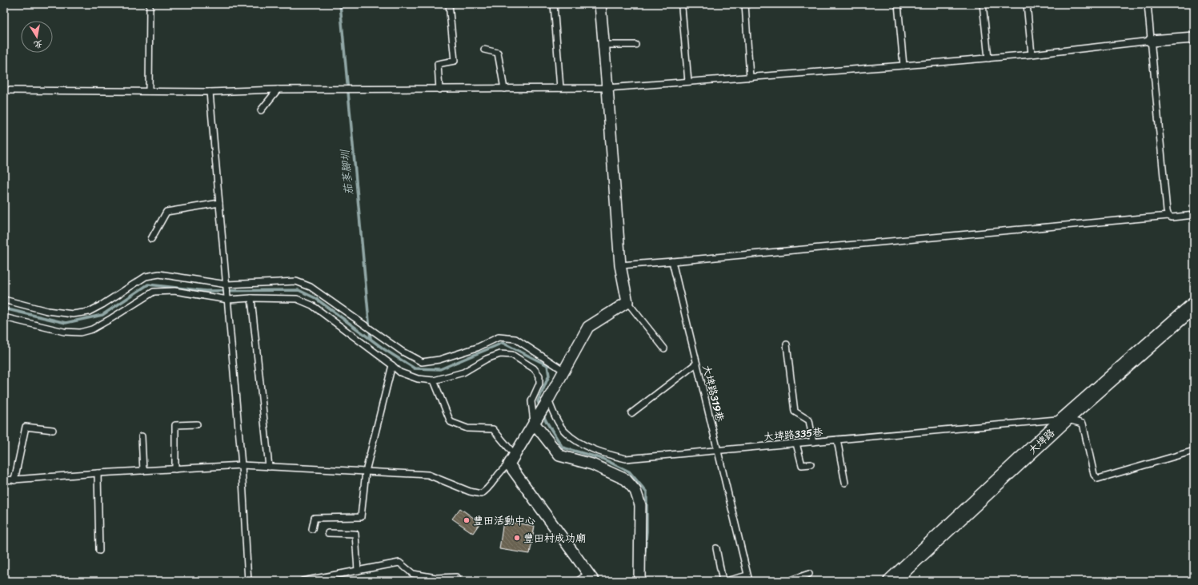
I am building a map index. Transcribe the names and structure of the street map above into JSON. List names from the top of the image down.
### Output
{
  "streets": {
    "main road": ["大埤路"],
    "lane": ["大埤路319巷", "大埤路335巷"]
  },
  "crossings": [
    ["大埤路319巷", "大埤路335巷"],
    ["大埤路335巷", "大埤路"]
  ],
  "water": ["茄苳腳圳"],
  "places": ["豐田活動中心", "豐田村成功廟"],
  "north": "bottom"
}
